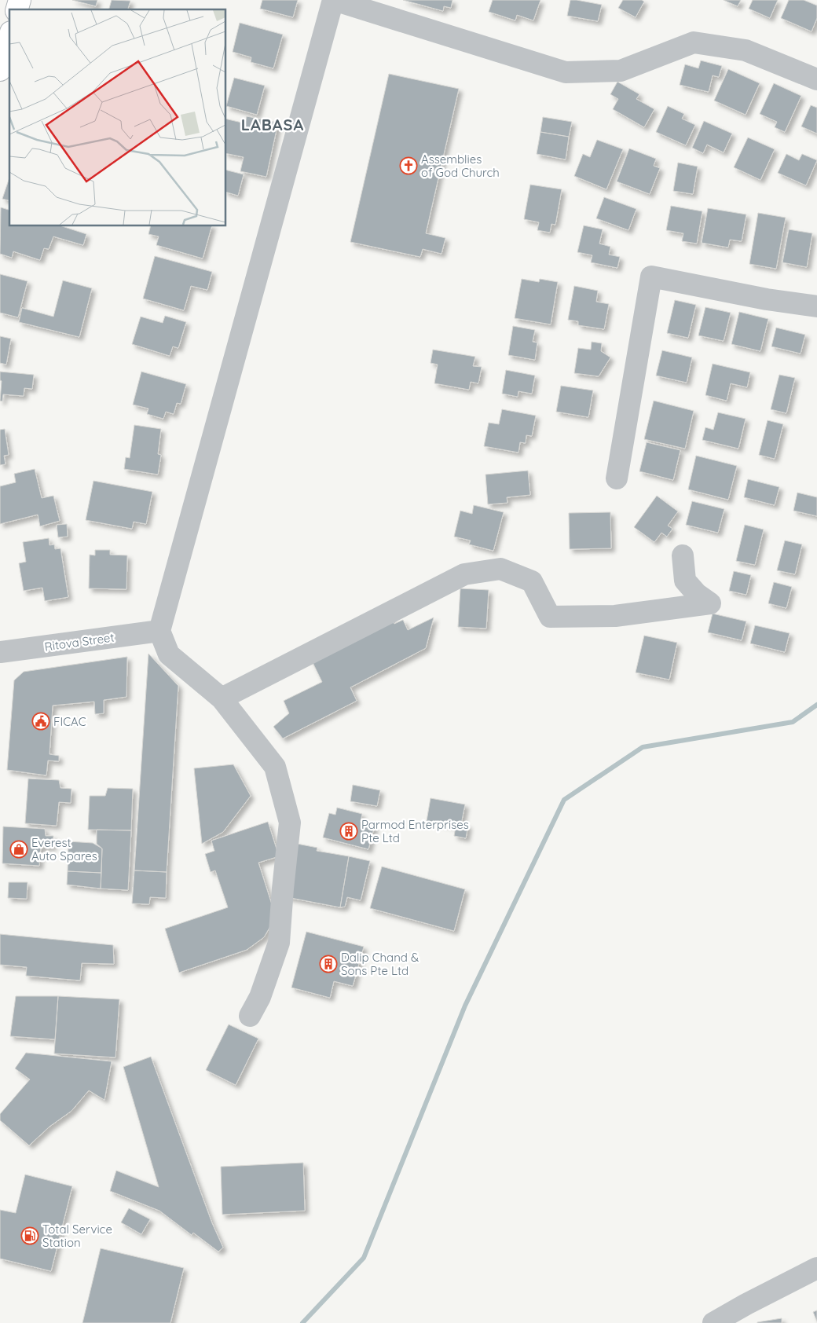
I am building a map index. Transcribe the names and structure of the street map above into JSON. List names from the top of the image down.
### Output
{
  "streets": {
    "street": ["Ritova Street"]
  },
  "districts": ["LABASA"],
  "places": {
    "church": ["Assemblies of God Church"],
    "public building": ["FICAC"],
    "building": ["Parmod Enterprises Pte Ltd", "Dalip Chand & Sons Pte Ltd"],
    "shop": ["Everest Auto Spares"],
    "fuel station": ["Total Service Station"]
  }
}
